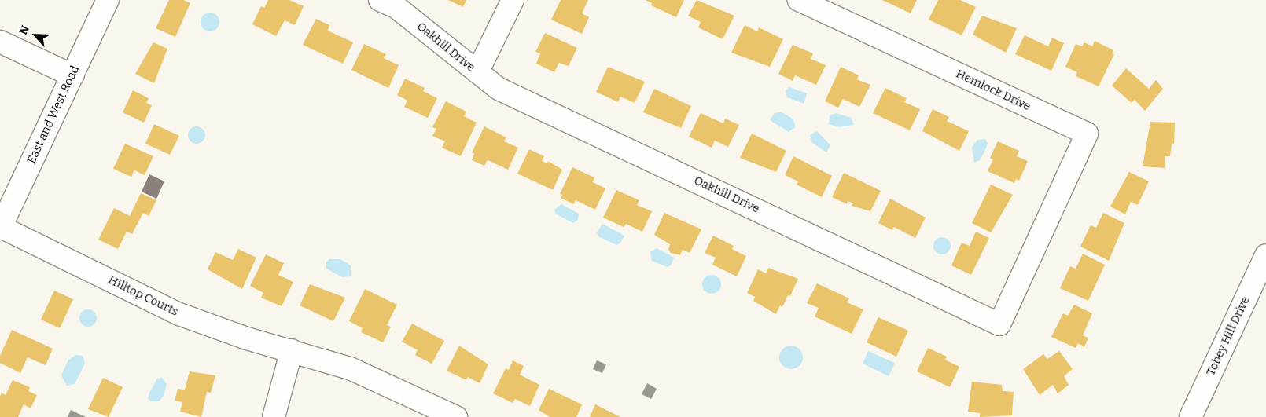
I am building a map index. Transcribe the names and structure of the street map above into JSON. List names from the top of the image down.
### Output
{
  "streets": {
    "street": [
      "Oakhill Drive",
      "Hemlock Drive",
      "East and West Road",
      "Hilltop Courts",
      "Tobey Hill Drive"
    ]
  },
  "crossings": [
    ["Oakhill Drive", "Hemlock Drive"],
    ["East and West Road", "Hilltop Courts"]
  ],
  "north": "top left"
}
